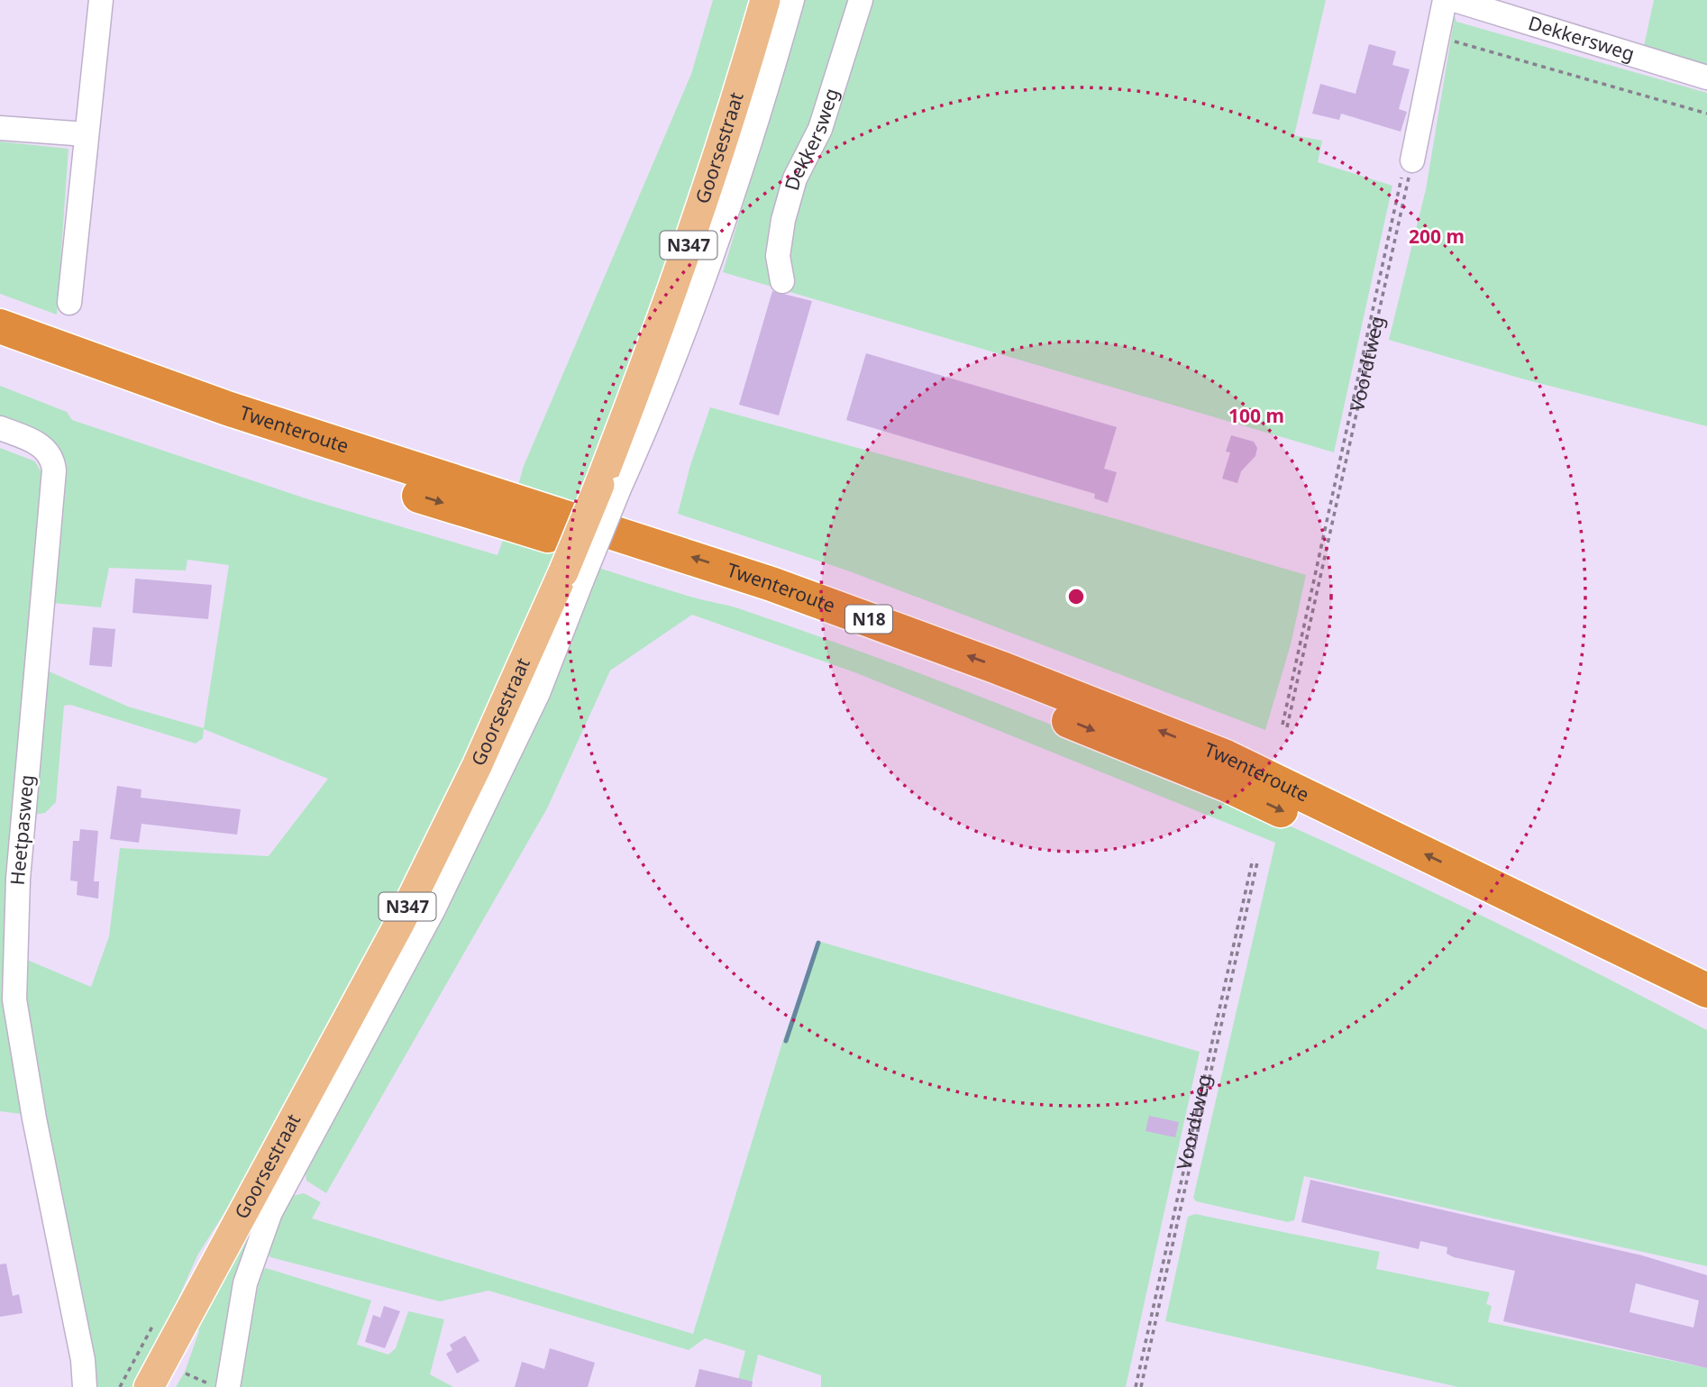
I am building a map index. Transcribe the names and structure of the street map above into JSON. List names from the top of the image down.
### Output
{
  "streets": {
    "highway": ["Twenteroute", "N18"],
    "main road": ["Goorsestraat", "N347"],
    "street": ["Dekkersweg", "Heetpasweg"],
    "path": ["Voordtweg"]
  },
  "rings": ["200 m", "100 m"]
}
